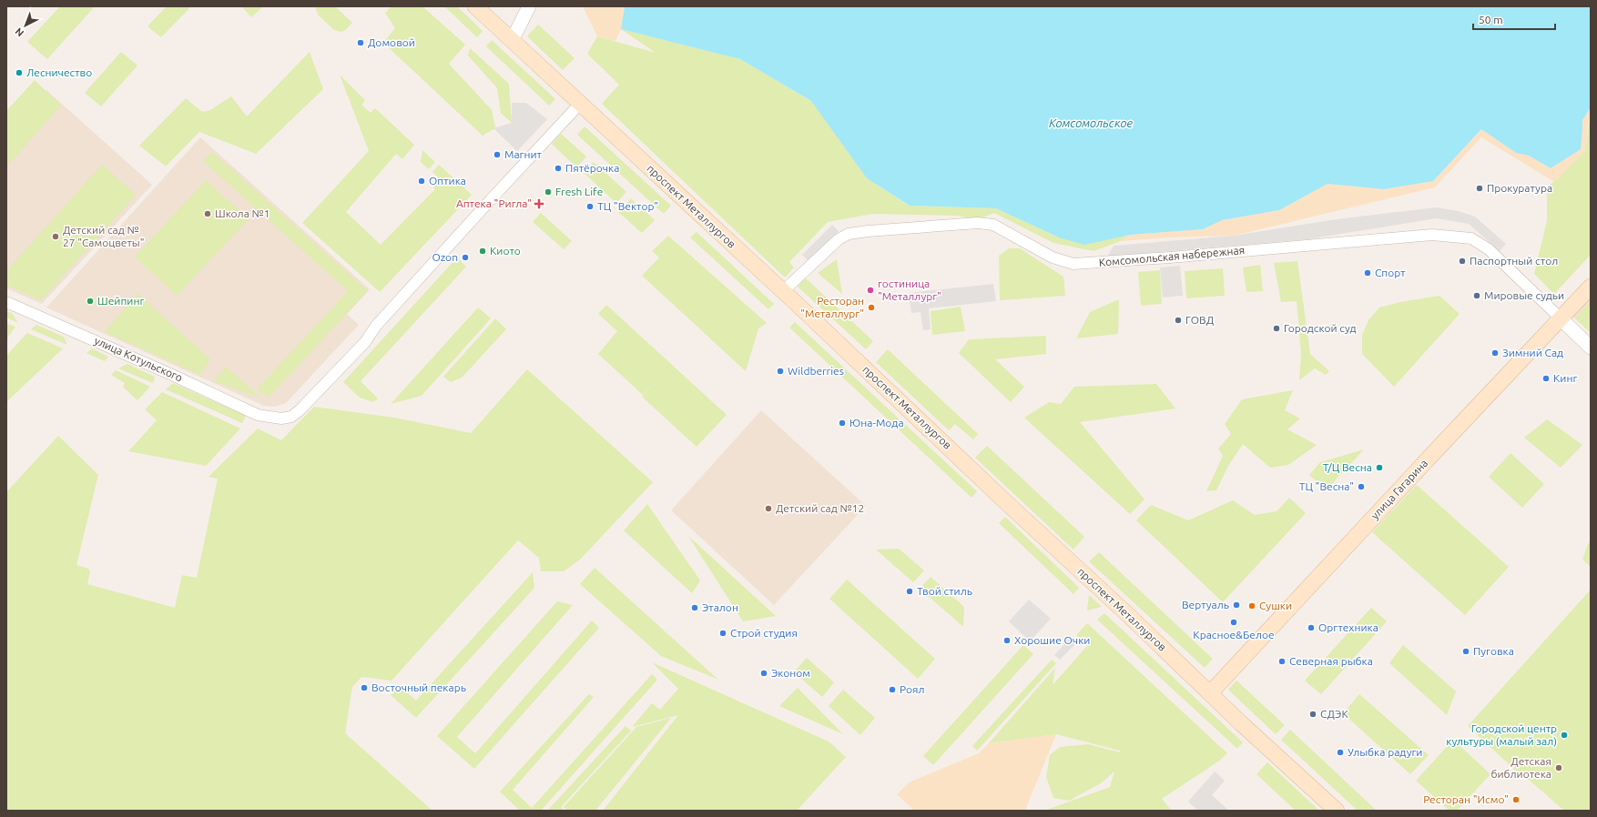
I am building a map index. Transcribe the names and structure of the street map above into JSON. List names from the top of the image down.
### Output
{
  "streets": {
    "main road": ["проспект Металлургов", "улица Гагарина"],
    "street": ["Комсомольская набережная", "улица Котульского"]
  },
  "crossings": [
    ["проспект Металлургов", "Комсомольская набережная"],
    ["проспект Металлургов", "улица Котульского"],
    ["проспект Металлургов", "улица Гагарина"],
    ["Комсомольская набережная", "улица Гагарина"]
  ],
  "water": ["Комсомольское"],
  "places": {
    "other": [
      "Домовой",
      "Лесничество",
      "Магнит",
      "Пятёрочка",
      "Оптика",
      "Прокуратура",
      "Fresh Life",
      "ТЦ \"Вектор\"",
      "Школа №1",
      "Детский сад № 27 \"Самоцветы\"",
      "Киото",
      "Ozon",
      "Паспортный стол",
      "Спорт",
      "гостиница \"Металлург\"",
      "Мировые судьи",
      "Шейпинг",
      "Ресторан \"Металлург\"",
      "ГОВД",
      "Городской суд",
      "Зимний Сад",
      "Wildberries",
      "Кинг",
      "Юна-Мода",
      "Т/Ц Весна",
      "ТЦ \"Весна\"",
      "Детский сад №12",
      "Твой стиль",
      "Вертуаль",
      "Сушки",
      "Эталон",
      "Красное&Белое",
      "Оргтехника",
      "Строй студия",
      "Хорошие Очки",
      "Пуговка",
      "Северная рыбка",
      "Эконом",
      "Восточный пекарь",
      "Роял",
      "СДЭК",
      "Городской центр культуры (малый зал)",
      "Улыбка радуги",
      "Детская библиотека",
      "Ресторан \"Исмо\""
    ],
    "health": ["Аптека \"Ригла\""]
  },
  "scale_bar": "50 m",
  "north": "bottom left"
}
